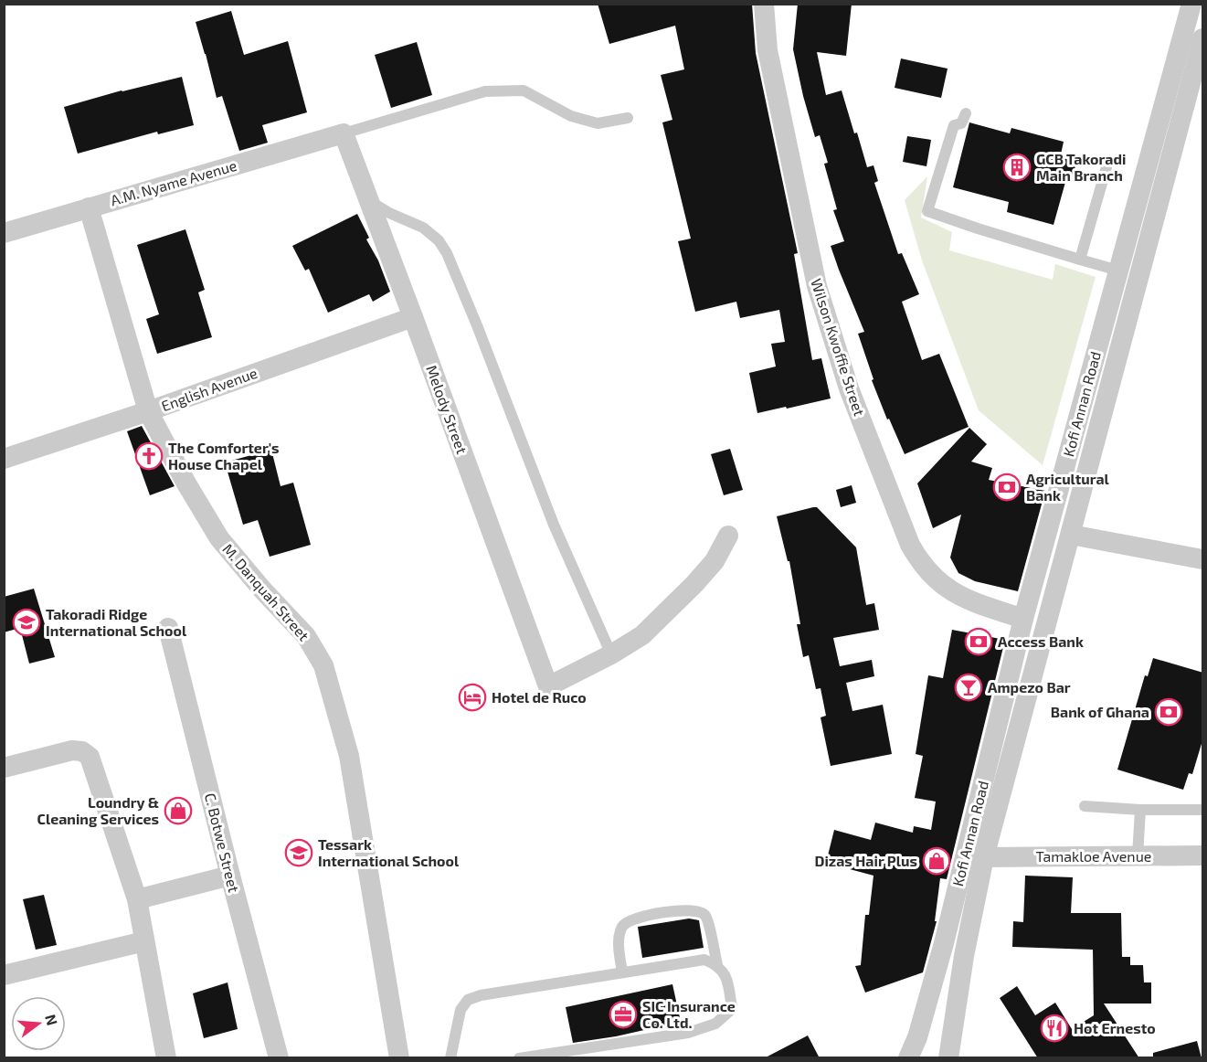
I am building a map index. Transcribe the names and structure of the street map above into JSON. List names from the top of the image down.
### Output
{
  "streets": {
    "street": [
      "A.M. Nyame Avenue",
      "Wilson Kwoffie Street",
      "English Avenue",
      "Kofi Annan Road",
      "Melody Street",
      "M. Danquah Street",
      "C. Botwe Street",
      "Tamakloe Avenue"
    ]
  },
  "crossings": [
    ["A.M. Nyame Avenue", "Melody Street"],
    ["A.M. Nyame Avenue", "M. Danquah Street"],
    ["Wilson Kwoffie Street", "Kofi Annan Road"],
    ["English Avenue", "Melody Street"],
    ["English Avenue", "M. Danquah Street"],
    ["Kofi Annan Road", "Tamakloe Avenue"]
  ],
  "places": {
    "building": ["GCB Takoradi Main Branch"],
    "church": ["The Comforter's House Chapel"],
    "bank": ["Agricultural Bank", "Access Bank", "Bank of Ghana"],
    "school or university": ["Takoradi Ridge International School", "Tessark International School"],
    "bar": ["Ampezo Bar"],
    "hotel": ["Hotel de Ruco"],
    "shop": ["Loundry & Cleaning Services", "Dizas Hair Plus"],
    "office": ["SIC Insurance Co. Ltd."],
    "restaurant": ["Hot Ernesto"]
  },
  "north": "right"
}
